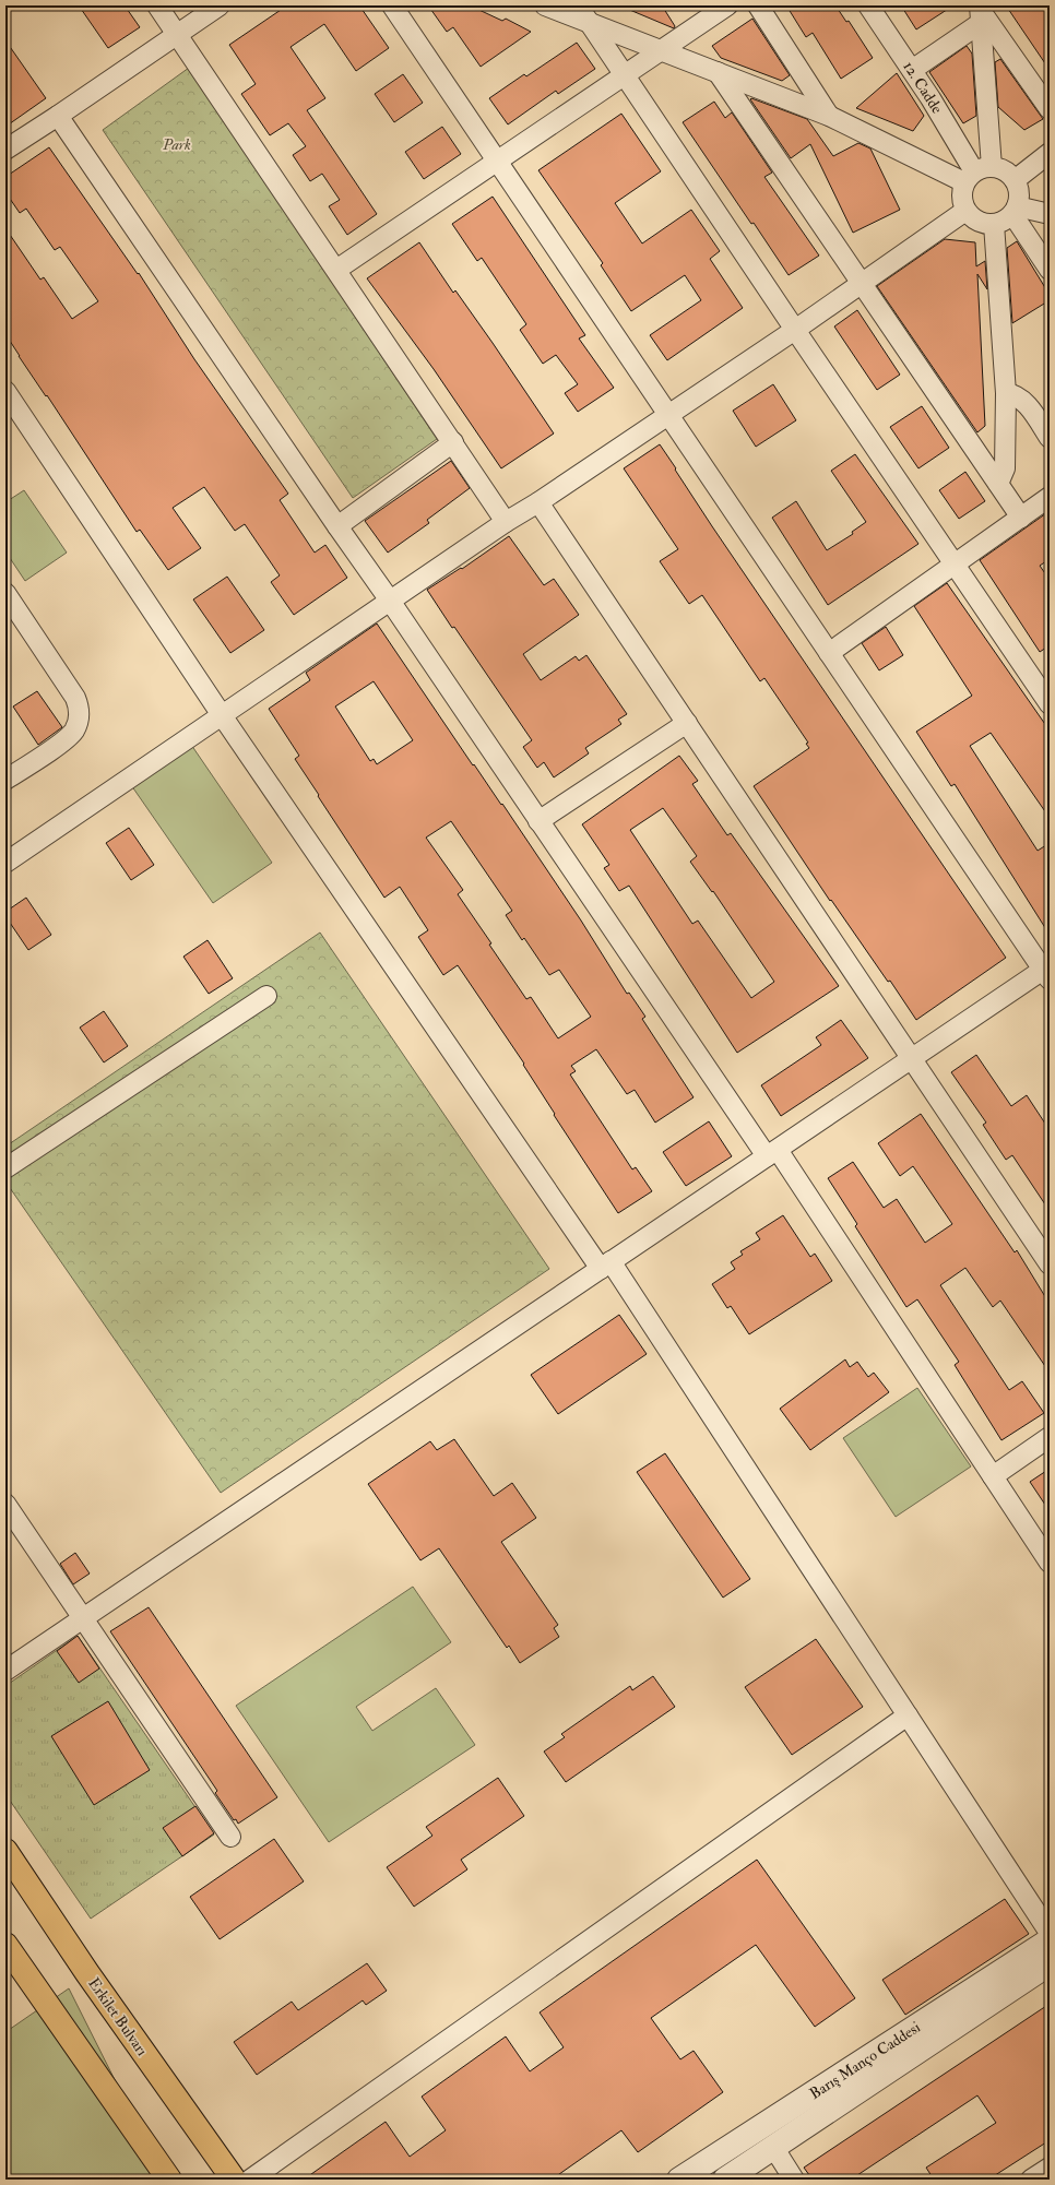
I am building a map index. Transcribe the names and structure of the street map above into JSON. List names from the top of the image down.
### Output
{
  "streets": {
    "main road": ["Erkilet Bulvarı"],
    "street": ["12. Cadde", "Barış Manço Caddesi"]
  },
  "parks": ["Park"]
}
